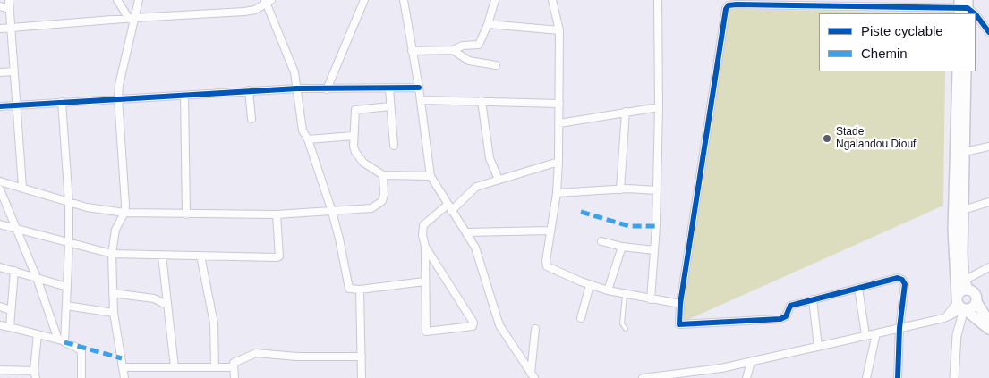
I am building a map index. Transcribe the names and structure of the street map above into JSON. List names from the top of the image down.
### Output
{
  "places": ["Stade Ngalandou Diouf"],
  "legend": ["Piste cyclable", "Chemin"]
}
